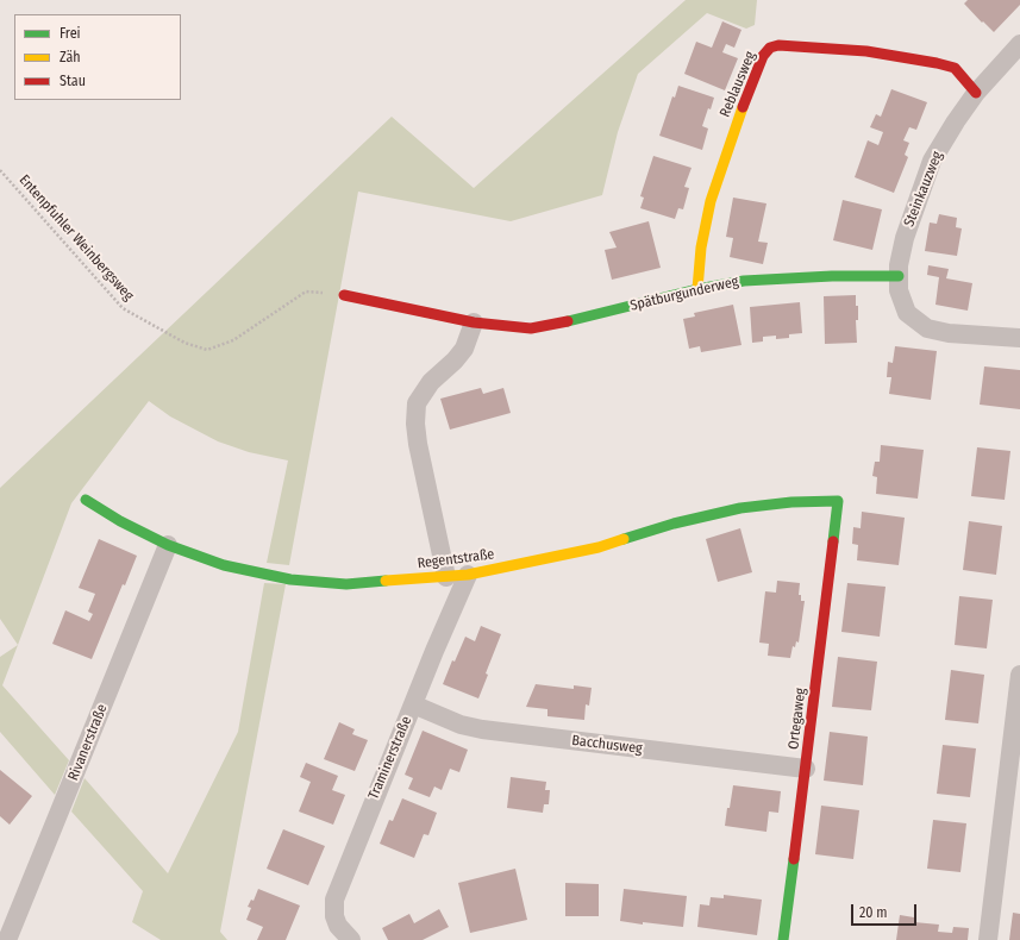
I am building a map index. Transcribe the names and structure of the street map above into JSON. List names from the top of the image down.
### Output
{
  "streets": {
    "street": [
      "Reblausweg",
      "Steinkauzweg",
      "Spätburgunderweg",
      "Regentstraße",
      "Ortegaweg",
      "Rivanerstraße",
      "Bacchusweg",
      "Traminerstraße"
    ],
    "path": ["Entenpfuhler Weinbergsweg"]
  },
  "crossings": [
    ["Reblausweg", "Steinkauzweg"],
    ["Reblausweg", "Spätburgunderweg"],
    ["Steinkauzweg", "Spätburgunderweg"],
    ["Entenpfuhler Weinbergsweg", "Spätburgunderweg"],
    ["Regentstraße", "Ortegaweg"],
    ["Regentstraße", "Rivanerstraße"],
    ["Regentstraße", "Traminerstraße"],
    ["Ortegaweg", "Bacchusweg"],
    ["Bacchusweg", "Traminerstraße"]
  ],
  "legend": ["Frei", "Zäh", "Stau"],
  "scale_bar": "20 m"
}
